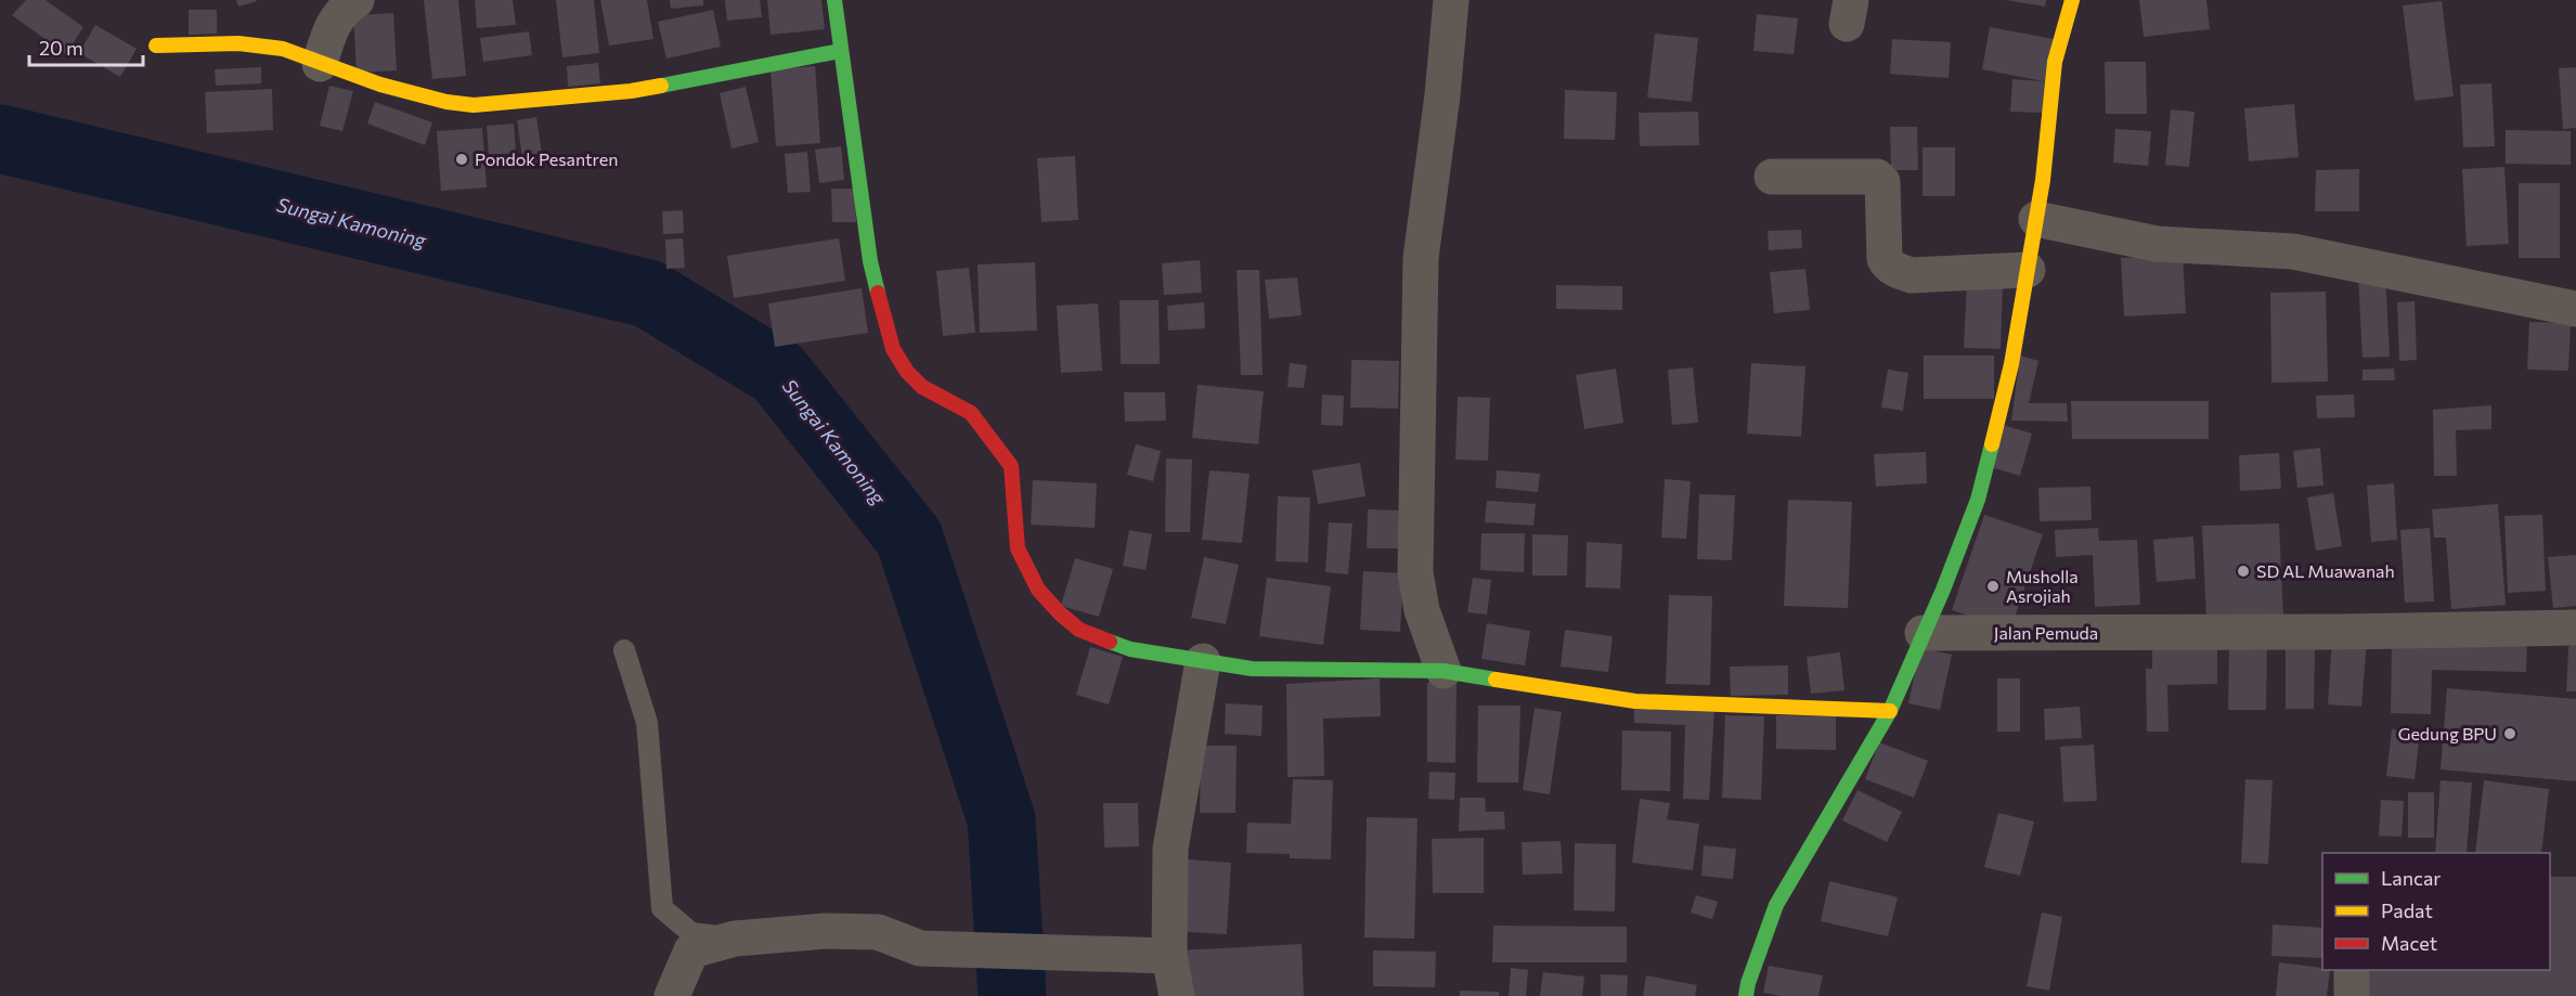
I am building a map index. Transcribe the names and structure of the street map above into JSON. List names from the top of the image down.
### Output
{
  "streets": {
    "street": ["Jalan Pemuda"]
  },
  "water": ["Sungai Kamoning"],
  "places": [
    "Pondok Pesantren",
    "SD AL Muawanah",
    "Musholla Asrojiah",
    "Gedung BPU"
  ],
  "legend": ["Lancar", "Padat", "Macet"],
  "scale_bar": "20 m"
}
